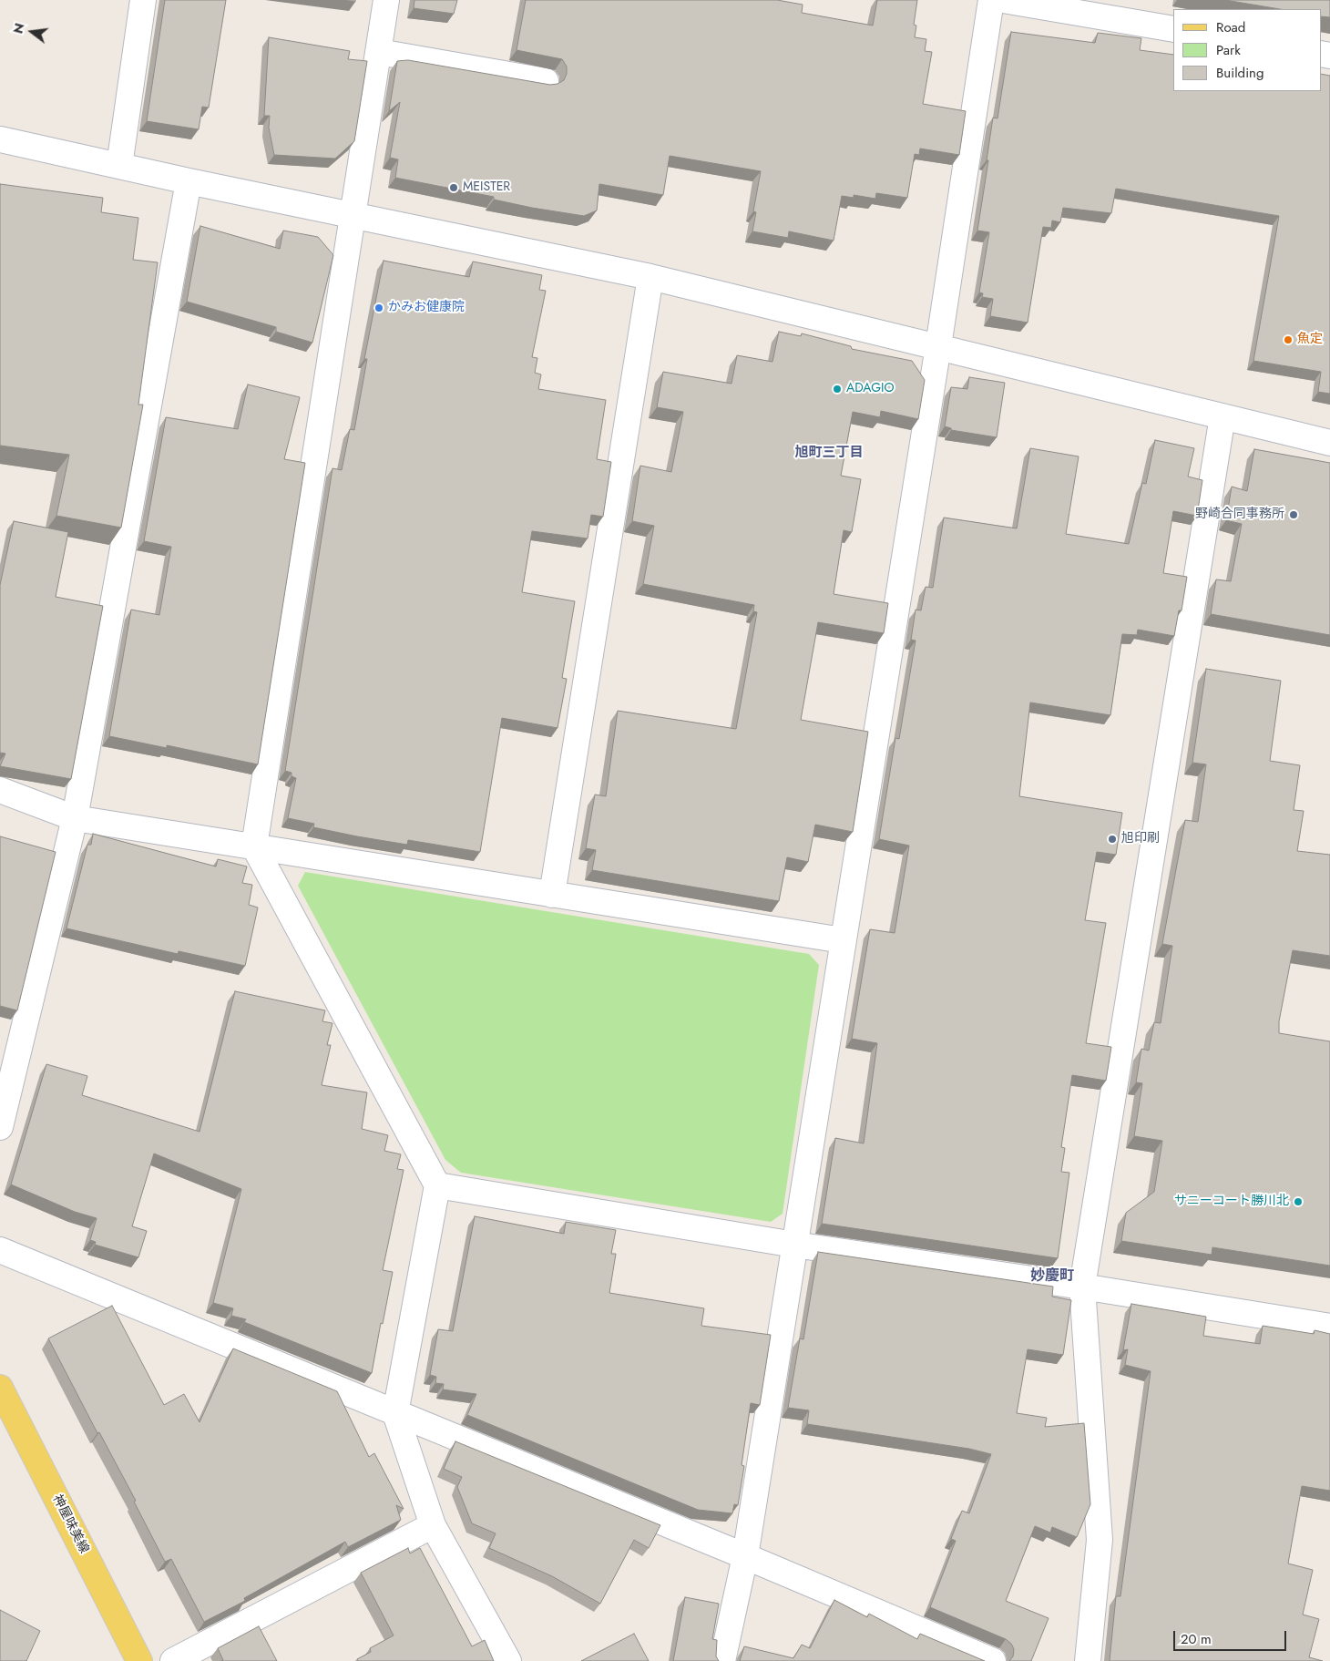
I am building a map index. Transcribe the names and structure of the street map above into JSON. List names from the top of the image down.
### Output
{
  "streets": {
    "main road": ["神屋味美線"]
  },
  "districts": ["旭町三丁目", "妙慶町"],
  "places": [
    "MEISTER",
    "かみお健康院",
    "魚定",
    "ADAGIO",
    "野崎合同事務所",
    "旭印刷",
    "サニーコート勝川北"
  ],
  "legend": ["Road", "Park", "Building"],
  "scale_bar": "20 m",
  "north": "left"
}
